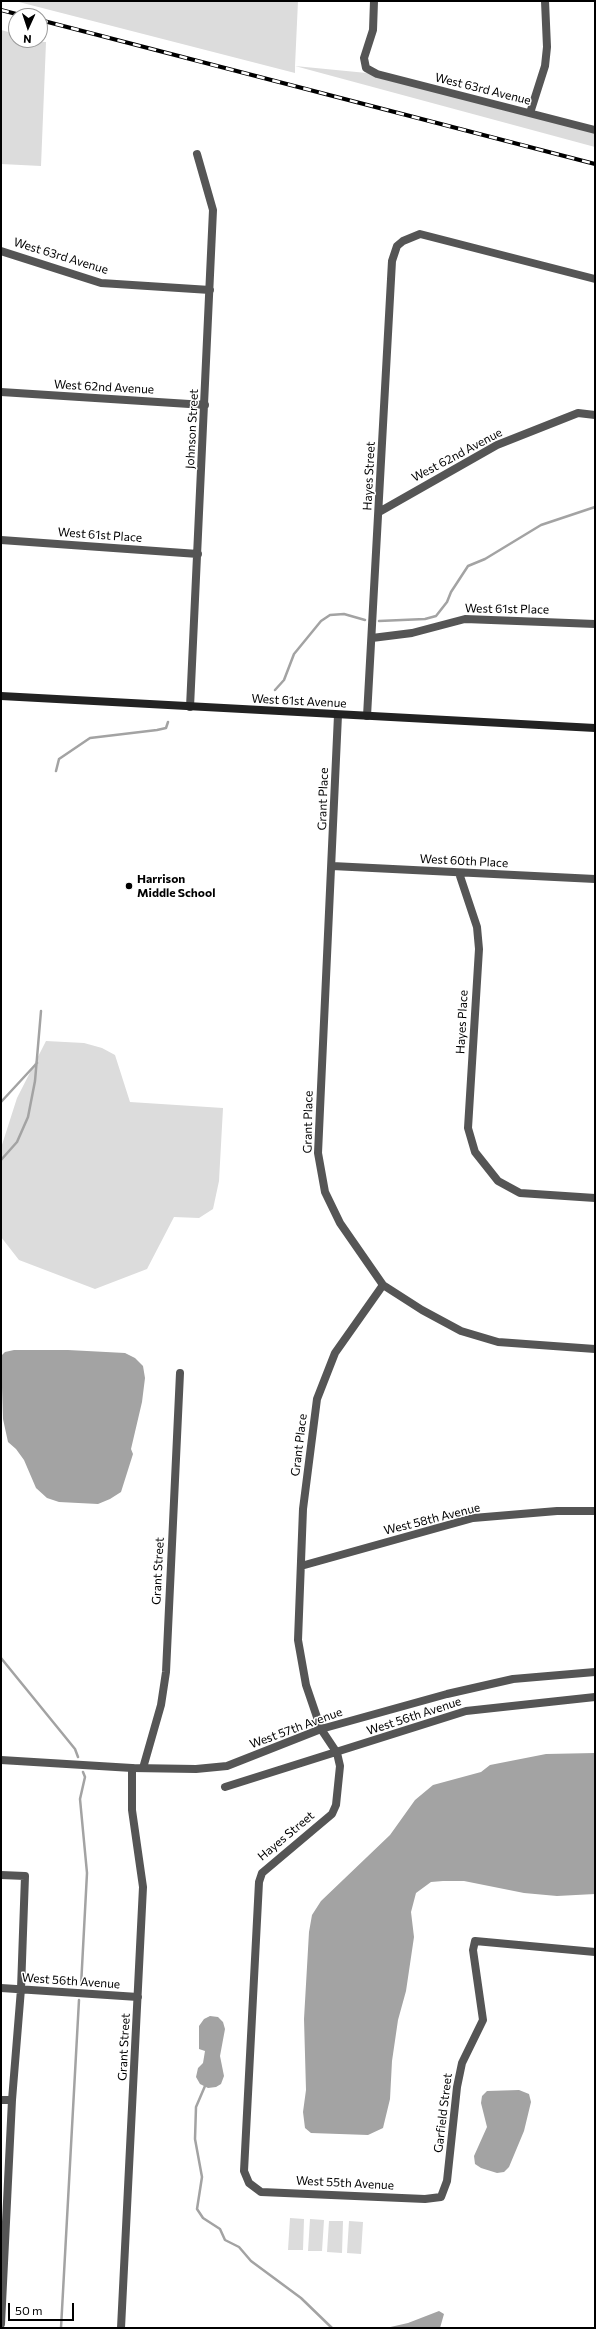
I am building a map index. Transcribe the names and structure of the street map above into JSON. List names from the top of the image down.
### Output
{
  "streets": {
    "main road": ["West 61st Avenue"],
    "street": [
      "West 63rd Avenue",
      "West 62nd Avenue",
      "Johnson Street",
      "Hayes Street",
      "West 61st Place",
      "Grant Place",
      "West 60th Place",
      "Hayes Place",
      "West 58th Avenue",
      "Grant Street",
      "West 56th Avenue",
      "West 57th Avenue",
      "Garfield Street",
      "West 55th Avenue"
    ]
  },
  "crossings": [
    ["West 63rd Avenue", "Johnson Street"],
    ["West 62nd Avenue", "Johnson Street"],
    ["West 62nd Avenue", "Hayes Street"],
    ["Johnson Street", "West 61st Place"],
    ["Johnson Street", "West 61st Avenue"],
    ["Hayes Street", "West 61st Place"],
    ["Hayes Street", "West 61st Avenue"],
    ["Hayes Street", "Grant Place"],
    ["Hayes Street", "West 58th Avenue"],
    ["Hayes Street", "West 56th Avenue"],
    ["Hayes Street", "West 57th Avenue"],
    ["Hayes Street", "West 55th Avenue"],
    ["West 61st Avenue", "Grant Place"],
    ["Grant Place", "West 60th Place"],
    ["Grant Place", "West 58th Avenue"],
    ["West 60th Place", "Hayes Place"],
    ["Grant Street", "West 56th Avenue"],
    ["Grant Street", "West 57th Avenue"],
    ["Garfield Street", "West 55th Avenue"]
  ],
  "places": ["Harrison Middle School"],
  "scale_bar": "50 m",
  "north": "bottom"
}
